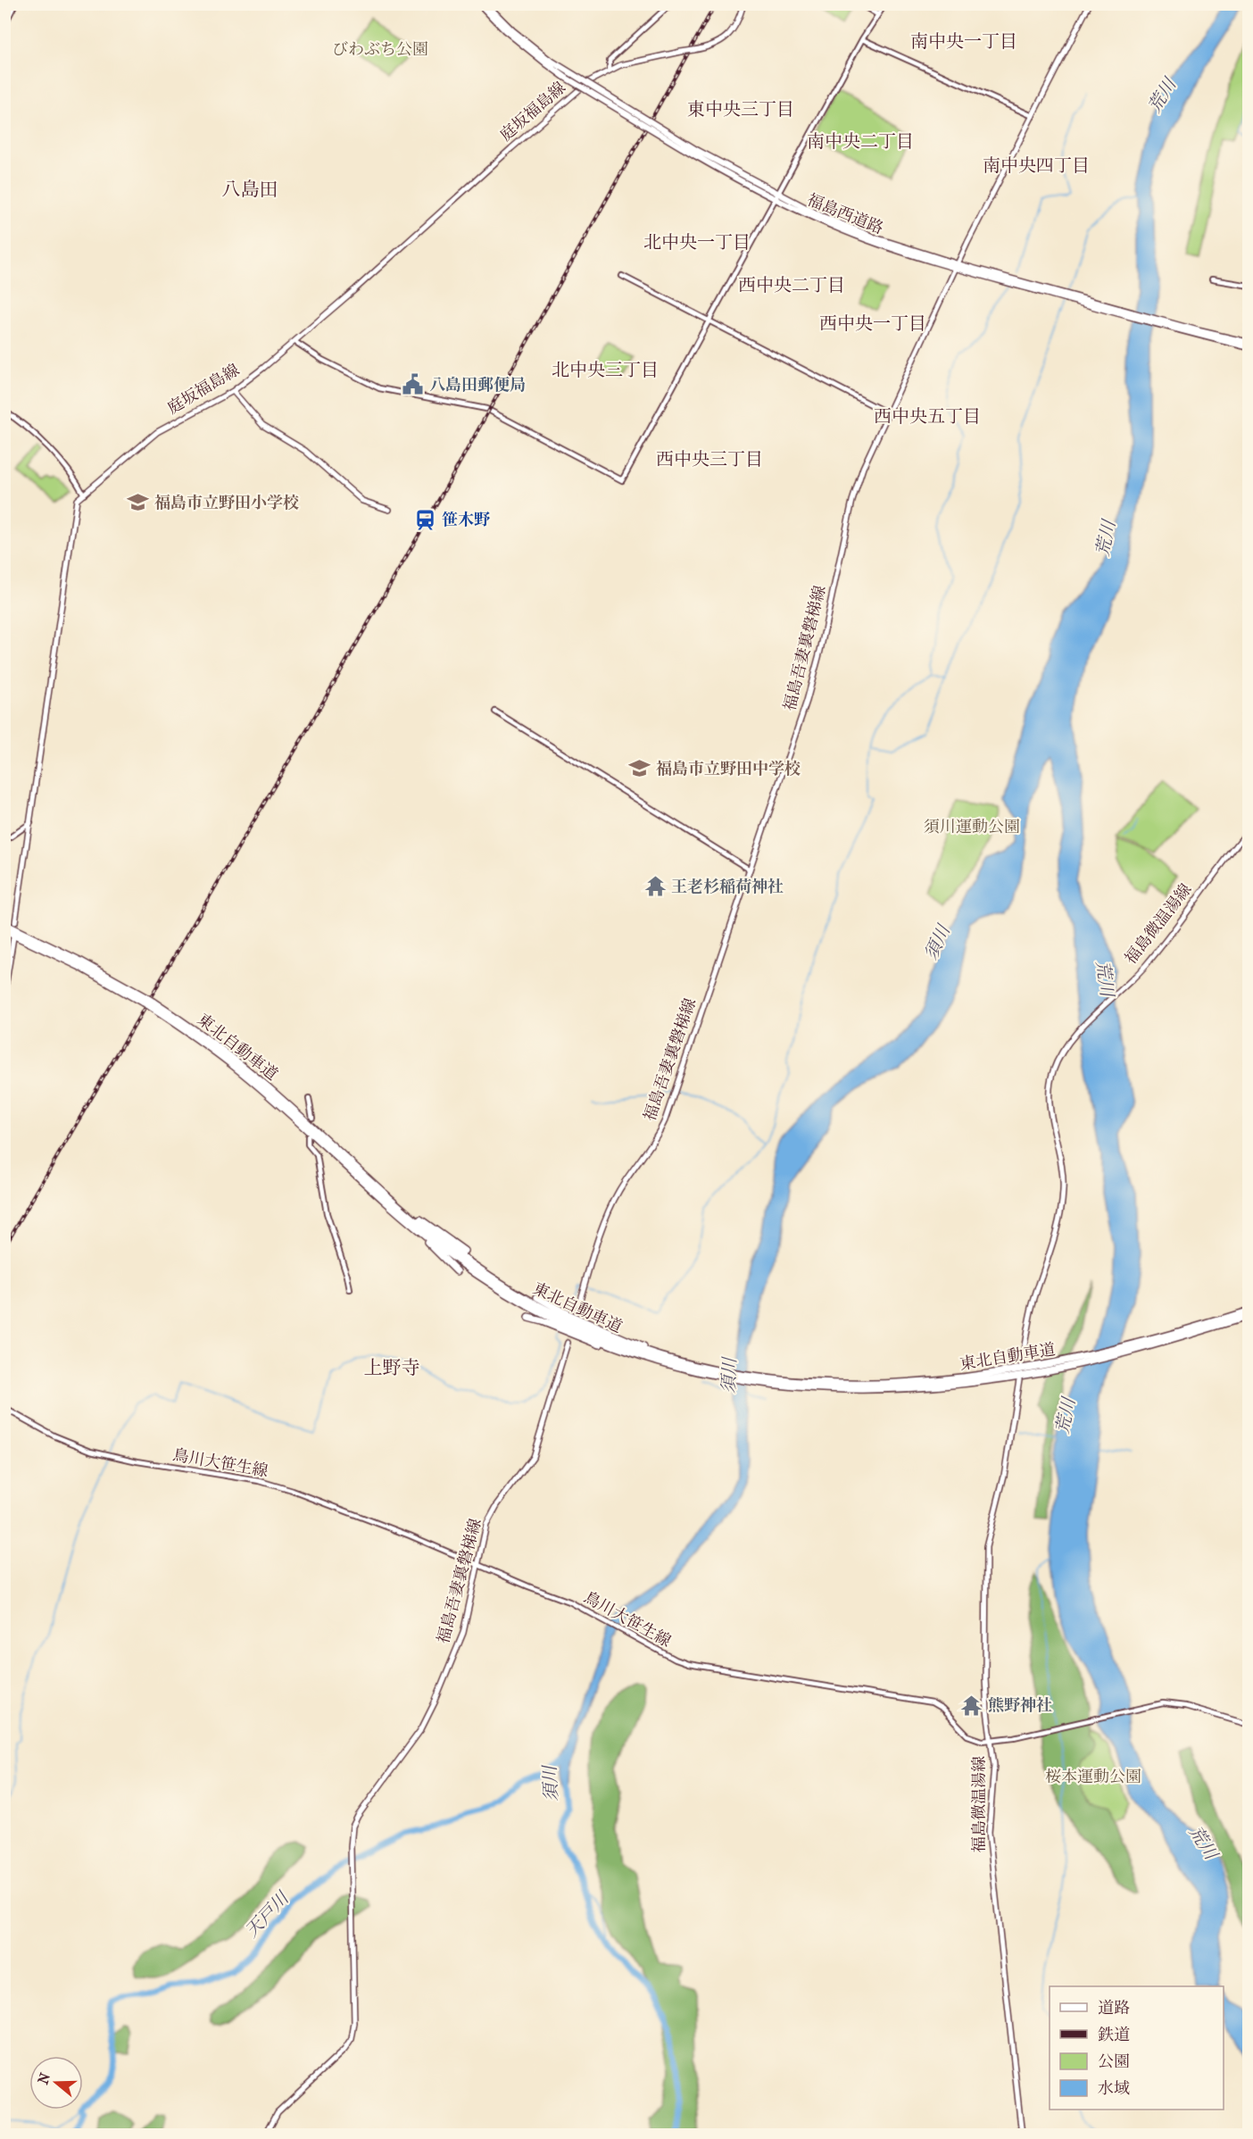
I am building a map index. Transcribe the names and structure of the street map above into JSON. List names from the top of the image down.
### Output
{
  "streets": {
    "highway": ["福島西道路", "東北自動車道"],
    "main road": ["庭坂福島線", "福島吾妻裏磐梯線", "福島微温湯線"],
    "street": ["鳥川大笹生線"]
  },
  "crossings": [
    ["福島西道路", "福島吾妻裏磐梯線"],
    ["福島吾妻裏磐梯線", "鳥川大笹生線"],
    ["福島微温湯線", "鳥川大笹生線"]
  ],
  "districts": [
    "南中央一丁目",
    "東中央三丁目",
    "南中央二丁目",
    "南中央四丁目",
    "八島田",
    "北中央一丁目",
    "西中央二丁目",
    "西中央一丁目",
    "北中央三丁目",
    "西中央五丁目",
    "西中央三丁目",
    "上野寺"
  ],
  "water": ["荒川", "須川", "天戸川"],
  "parks": ["びわぶち公園", "須川運動公園", "桜本運動公園"],
  "places": {
    "public building": ["八島田郵便局"],
    "school or university": ["福島市立野田小学校", "福島市立野田中学校"],
    "station": ["笹木野"],
    "temple": ["王老杉稲荷神社", "熊野神社"]
  },
  "legend": [
    "道路",
    "鉄道",
    "公園",
    "水域"
  ],
  "north": "left"
}
